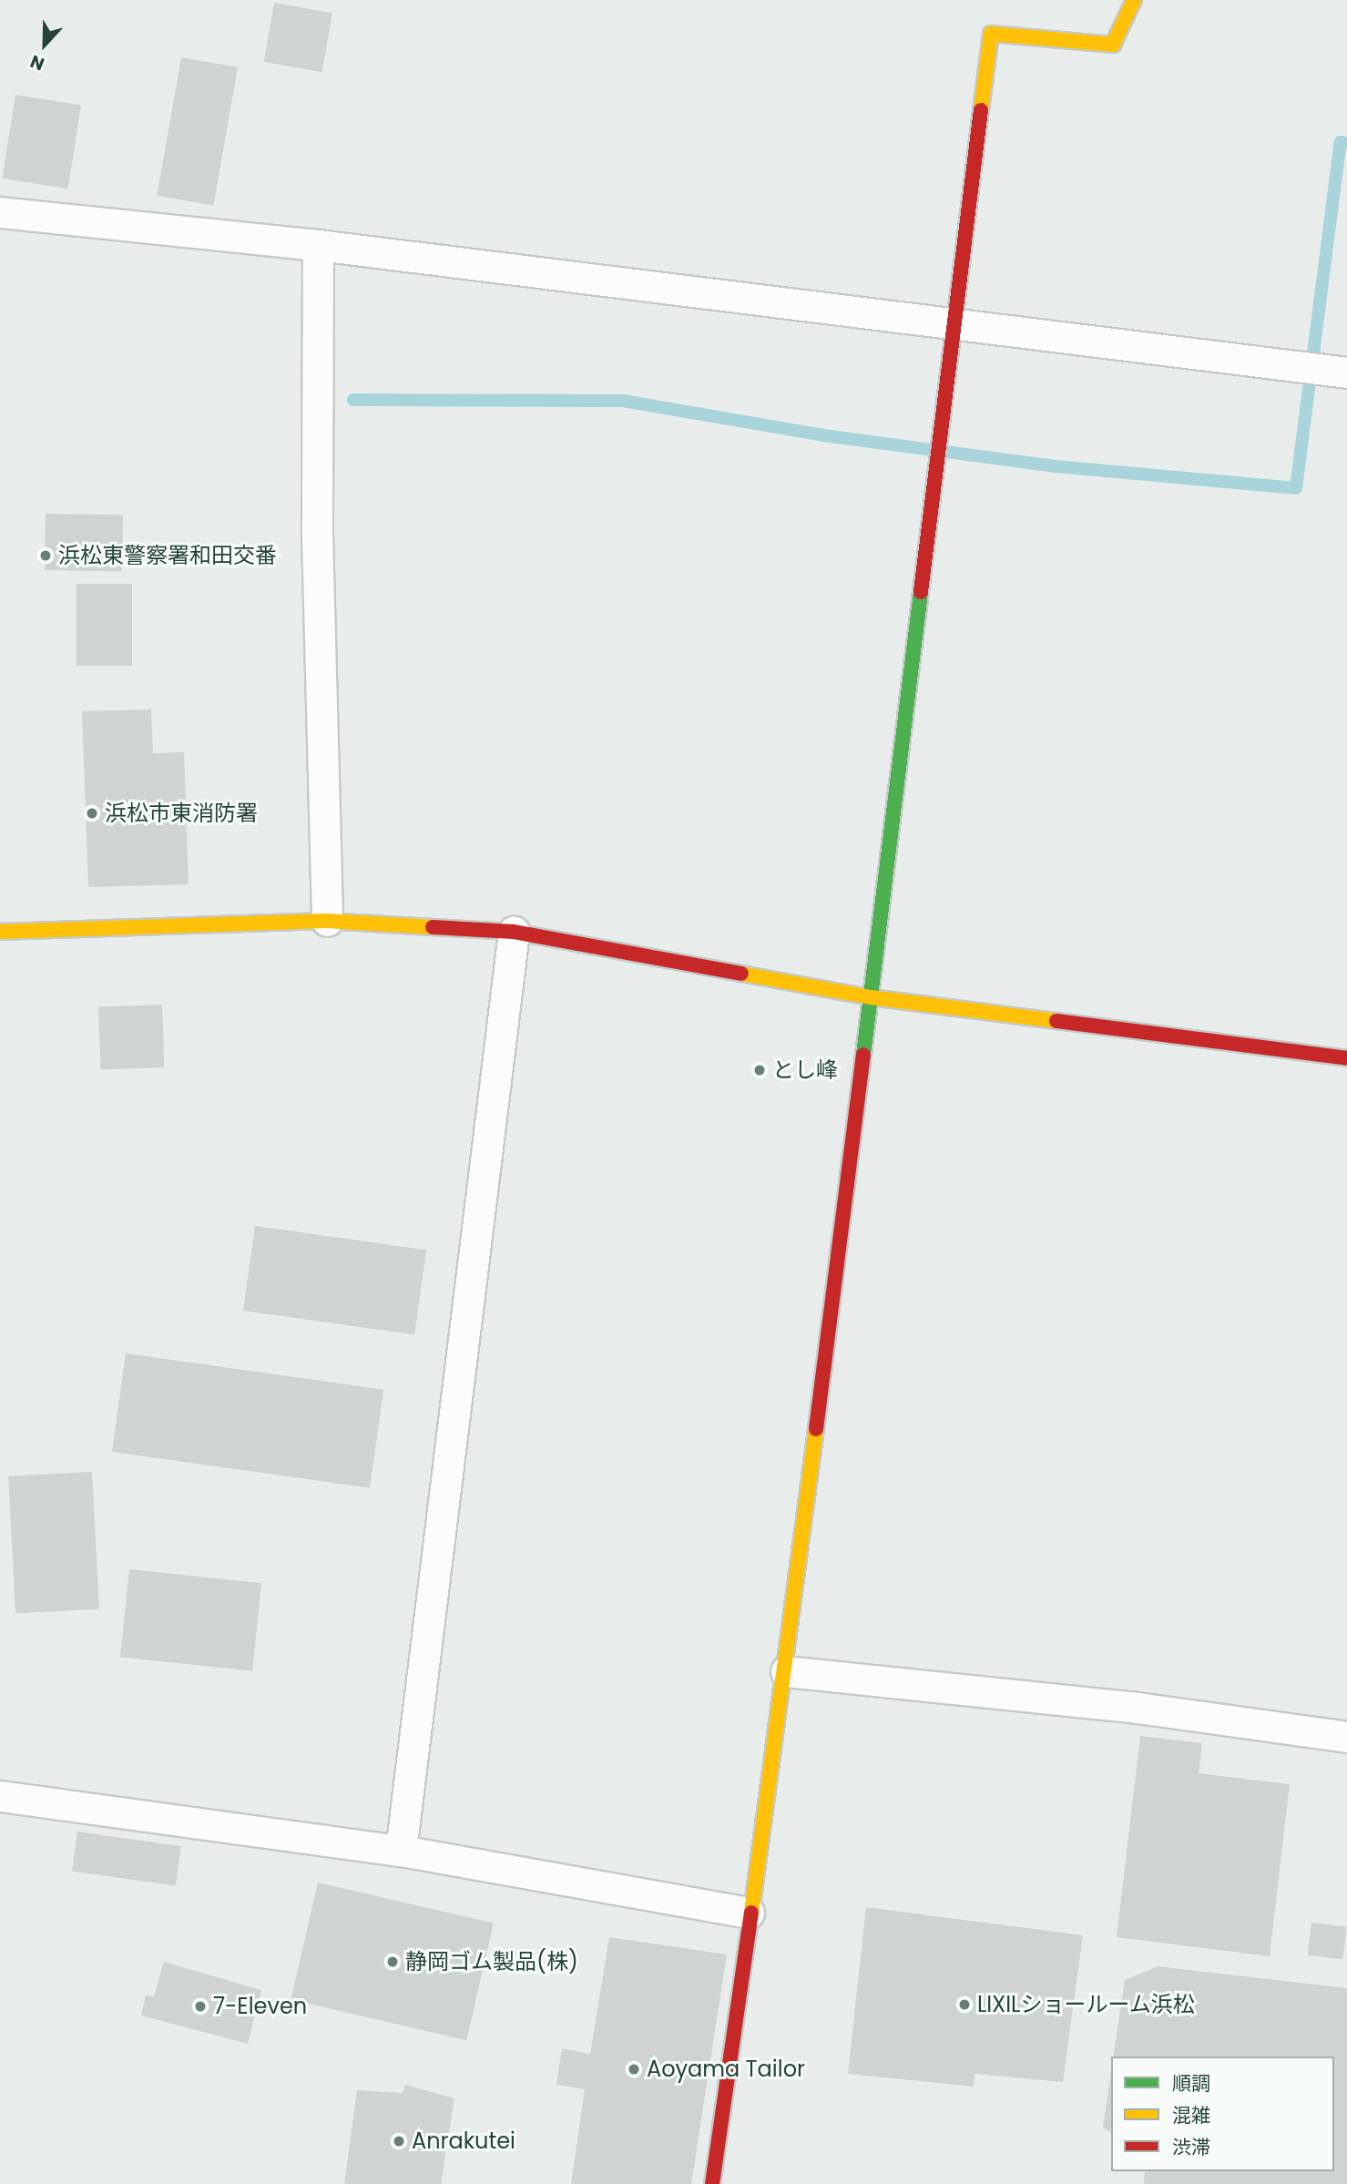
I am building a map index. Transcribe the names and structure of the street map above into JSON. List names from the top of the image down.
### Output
{
  "places": [
    "浜松東警察署和田交番",
    "浜松市東消防署",
    "とし峰",
    "静岡ゴム製品(株)",
    "LIXILショールーム浜松",
    "7-Eleven",
    "Aoyama Tailor",
    "Anrakutei"
  ],
  "legend": ["順調", "混雑", "渋滞"],
  "north": "bottom"
}
